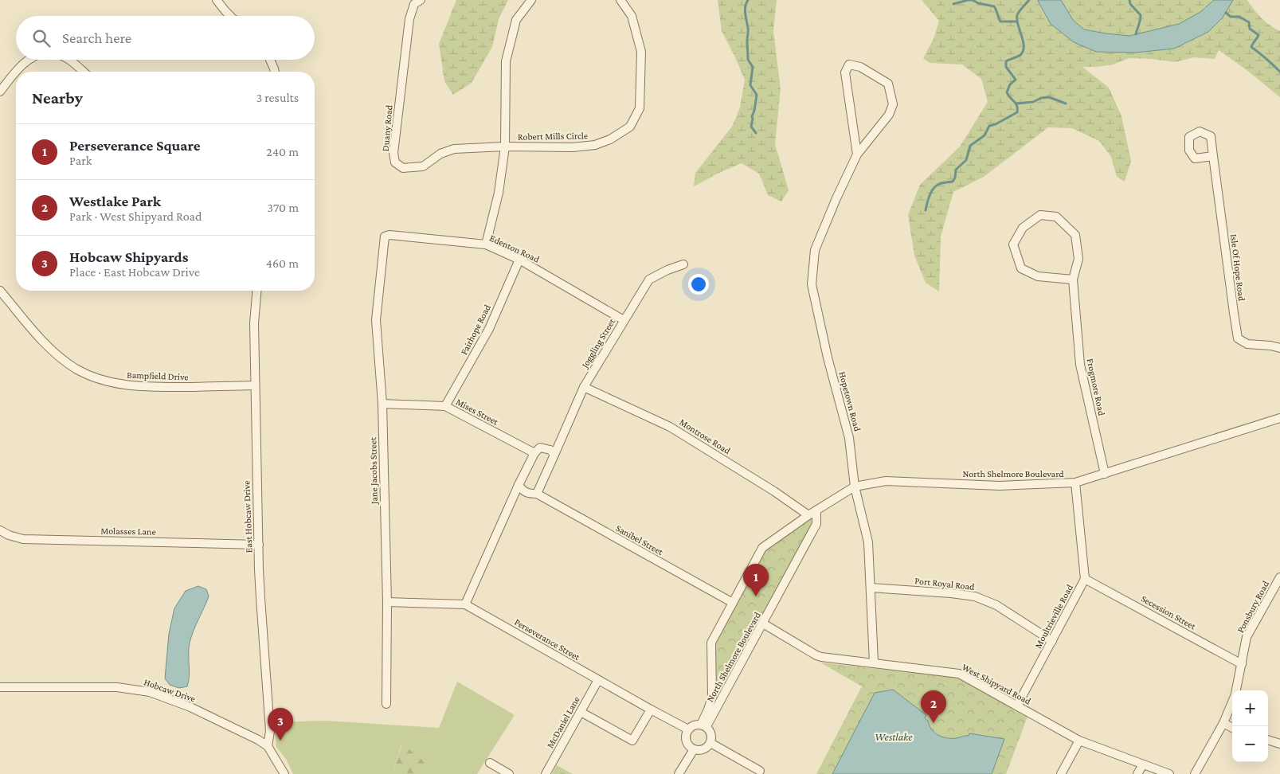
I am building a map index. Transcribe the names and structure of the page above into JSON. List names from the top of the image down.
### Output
{
  "streets": {
    "street": [
      "Duany Road",
      "Robert Mills Circle",
      "Edenton Road",
      "Isle Of Hope Road",
      "Fairhope Road",
      "Joggling Street",
      "Bampfield Drive",
      "Frogmore Road",
      "Hopetown Road",
      "Mises Street",
      "Montrose Road",
      "Jane Jacobs Street",
      "North Shelmore Boulevard",
      "East Hobcaw Drive",
      "Molasses Lane",
      "Sanibel Street",
      "Port Royal Road",
      "Ponsbury Road",
      "Secession Street",
      "Moultrieville Road",
      "Perseverance Street",
      "West Shipyard Road",
      "Hobcaw Drive",
      "McDaniel Lane"
    ]
  },
  "crossings": [
    ["Duany Road", "Robert Mills Circle"],
    ["Robert Mills Circle", "Edenton Road"],
    ["Edenton Road", "Fairhope Road"],
    ["Edenton Road", "Joggling Street"],
    ["Edenton Road", "Jane Jacobs Street"],
    ["Fairhope Road", "Mises Street"],
    ["Joggling Street", "Montrose Road"],
    ["Joggling Street", "Sanibel Street"],
    ["Bampfield Drive", "East Hobcaw Drive"],
    ["Frogmore Road", "North Shelmore Boulevard"],
    ["Hopetown Road", "North Shelmore Boulevard"],
    ["Hopetown Road", "Port Royal Road"],
    ["Hopetown Road", "West Shipyard Road"],
    ["Mises Street", "Jane Jacobs Street"],
    ["Montrose Road", "North Shelmore Boulevard"],
    ["Jane Jacobs Street", "Perseverance Street"],
    ["North Shelmore Boulevard", "Sanibel Street"],
    ["North Shelmore Boulevard", "Moultrieville Road"],
    ["North Shelmore Boulevard", "Perseverance Street"],
    ["North Shelmore Boulevard", "West Shipyard Road"],
    ["East Hobcaw Drive", "Molasses Lane"],
    ["East Hobcaw Drive", "Hobcaw Drive"],
    ["Port Royal Road", "Moultrieville Road"],
    ["Ponsbury Road", "Secession Street"],
    ["Secession Street", "Moultrieville Road"],
    ["Moultrieville Road", "West Shipyard Road"],
    ["Perseverance Street", "McDaniel Lane"]
  ],
  "water": ["Westlake"],
  "page": {
    "search": "Search here",
    "heading": ["Nearby", "3 results"],
    "list": [
      {
        "mark": "1",
        "name": "Perseverance Square",
        "note": "Park",
        "value": "240 m"
      },
      {
        "mark": "2",
        "name": "Westlake Park",
        "note": "Park · West Shipyard Road",
        "value": "370 m"
      },
      {
        "mark": "3",
        "name": "Hobcaw Shipyards",
        "note": "Place · East Hobcaw Drive",
        "value": "460 m"
      }
    ],
    "pins": ["1", "2", "3"],
    "map_buttons": ["+", "−"]
  }
}
